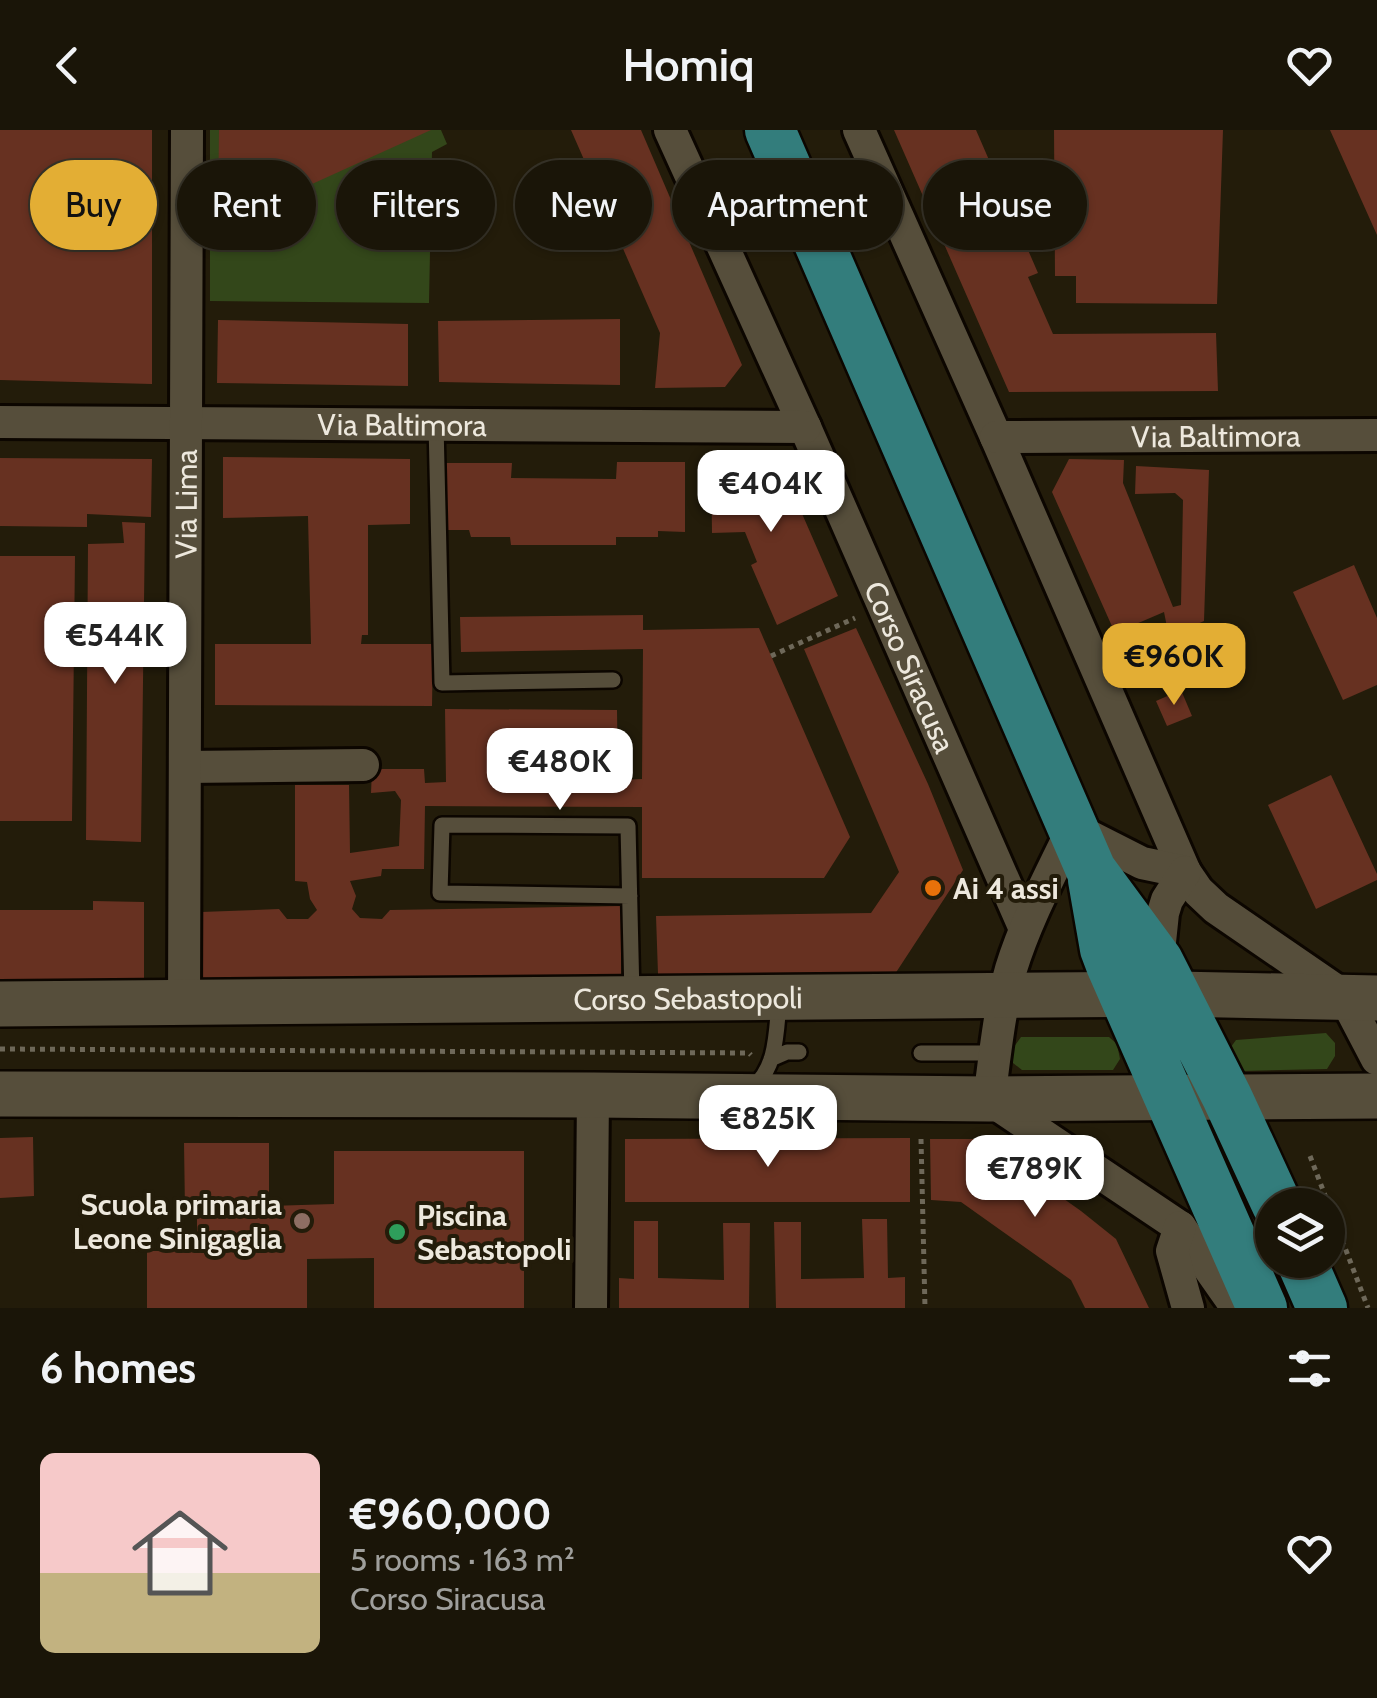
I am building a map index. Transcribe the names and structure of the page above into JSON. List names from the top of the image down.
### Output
{
  "streets": {
    "main road": ["Corso Sebastopoli"],
    "street": ["Via Baltimora", "Via Lima", "Corso Siracusa"]
  },
  "crossings": [
    ["Via Baltimora", "Via Lima"],
    ["Via Baltimora", "Corso Siracusa"],
    ["Via Lima", "Corso Sebastopoli"]
  ],
  "places": ["Ai 4 assi", "Scuola primaria Leone Sinigaglia", "Piscina Sebastopoli"],
  "page": {
    "header": "Homiq",
    "chip": [
      "Buy",
      "Rent",
      "Filters",
      "New",
      "Apartment",
      "House"
    ],
    "price": [
      "€404K",
      "€544K",
      "€960K",
      "€480K",
      "€825K",
      "€789K"
    ],
    "heading": "6 homes",
    "list": [
      {
        "name": "€960,000",
        "note": "5 rooms · 163 m² · Corso Siracusa"
      }
    ]
  }
}
